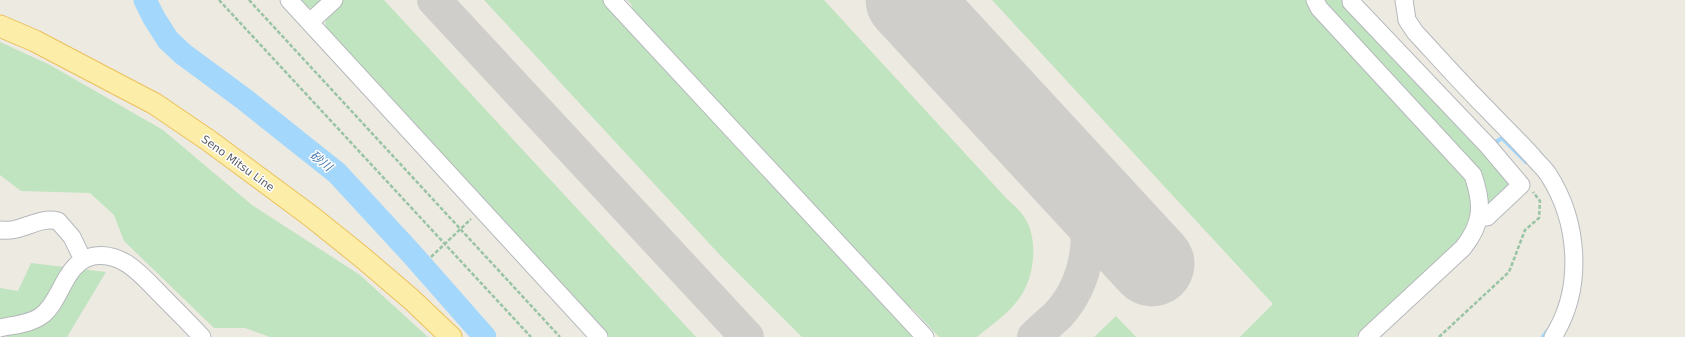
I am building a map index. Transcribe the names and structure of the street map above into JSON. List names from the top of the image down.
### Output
{
  "streets": {
    "main road": ["Seno Mitsu Line"]
  },
  "water": ["砂川"]
}
